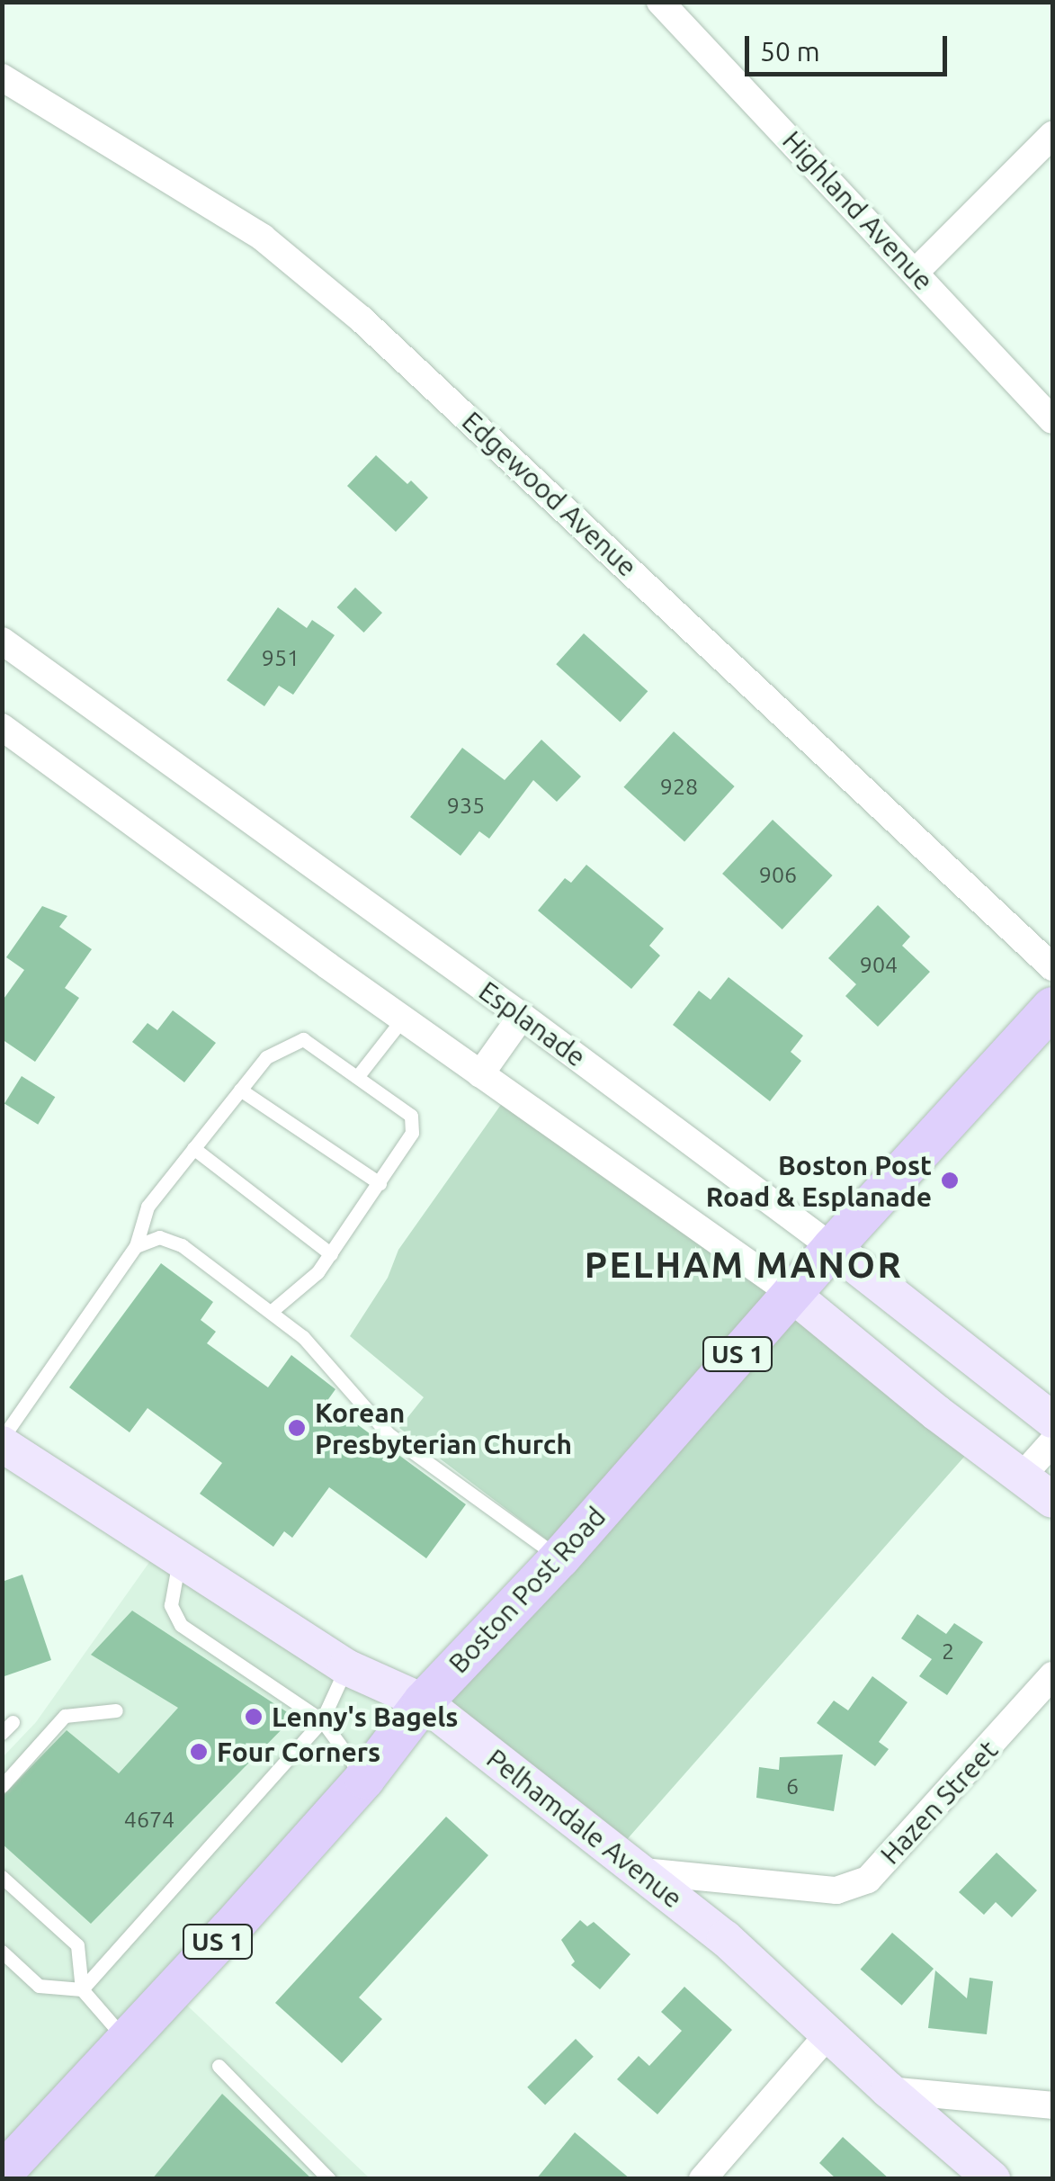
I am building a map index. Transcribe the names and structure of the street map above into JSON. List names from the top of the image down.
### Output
{
  "streets": {
    "main road": ["US 1", "Boston Post Road"],
    "street": [
      "Highland Avenue",
      "Edgewood Avenue",
      "Esplanade",
      "Hazen Street",
      "Pelhamdale Avenue"
    ]
  },
  "crossings": [
    ["Esplanade", "Boston Post Road"],
    ["Boston Post Road", "Pelhamdale Avenue"],
    ["Hazen Street", "Pelhamdale Avenue"]
  ],
  "districts": ["PELHAM MANOR"],
  "places": [
    "Boston Post Road & Esplanade",
    "Korean Presbyterian Church",
    "Lenny's Bagels",
    "Four Corners"
  ],
  "house_numbers": [
    "951",
    "928",
    "935",
    "906",
    "904",
    "2",
    "6",
    "4674"
  ],
  "scale_bar": "50 m"
}
